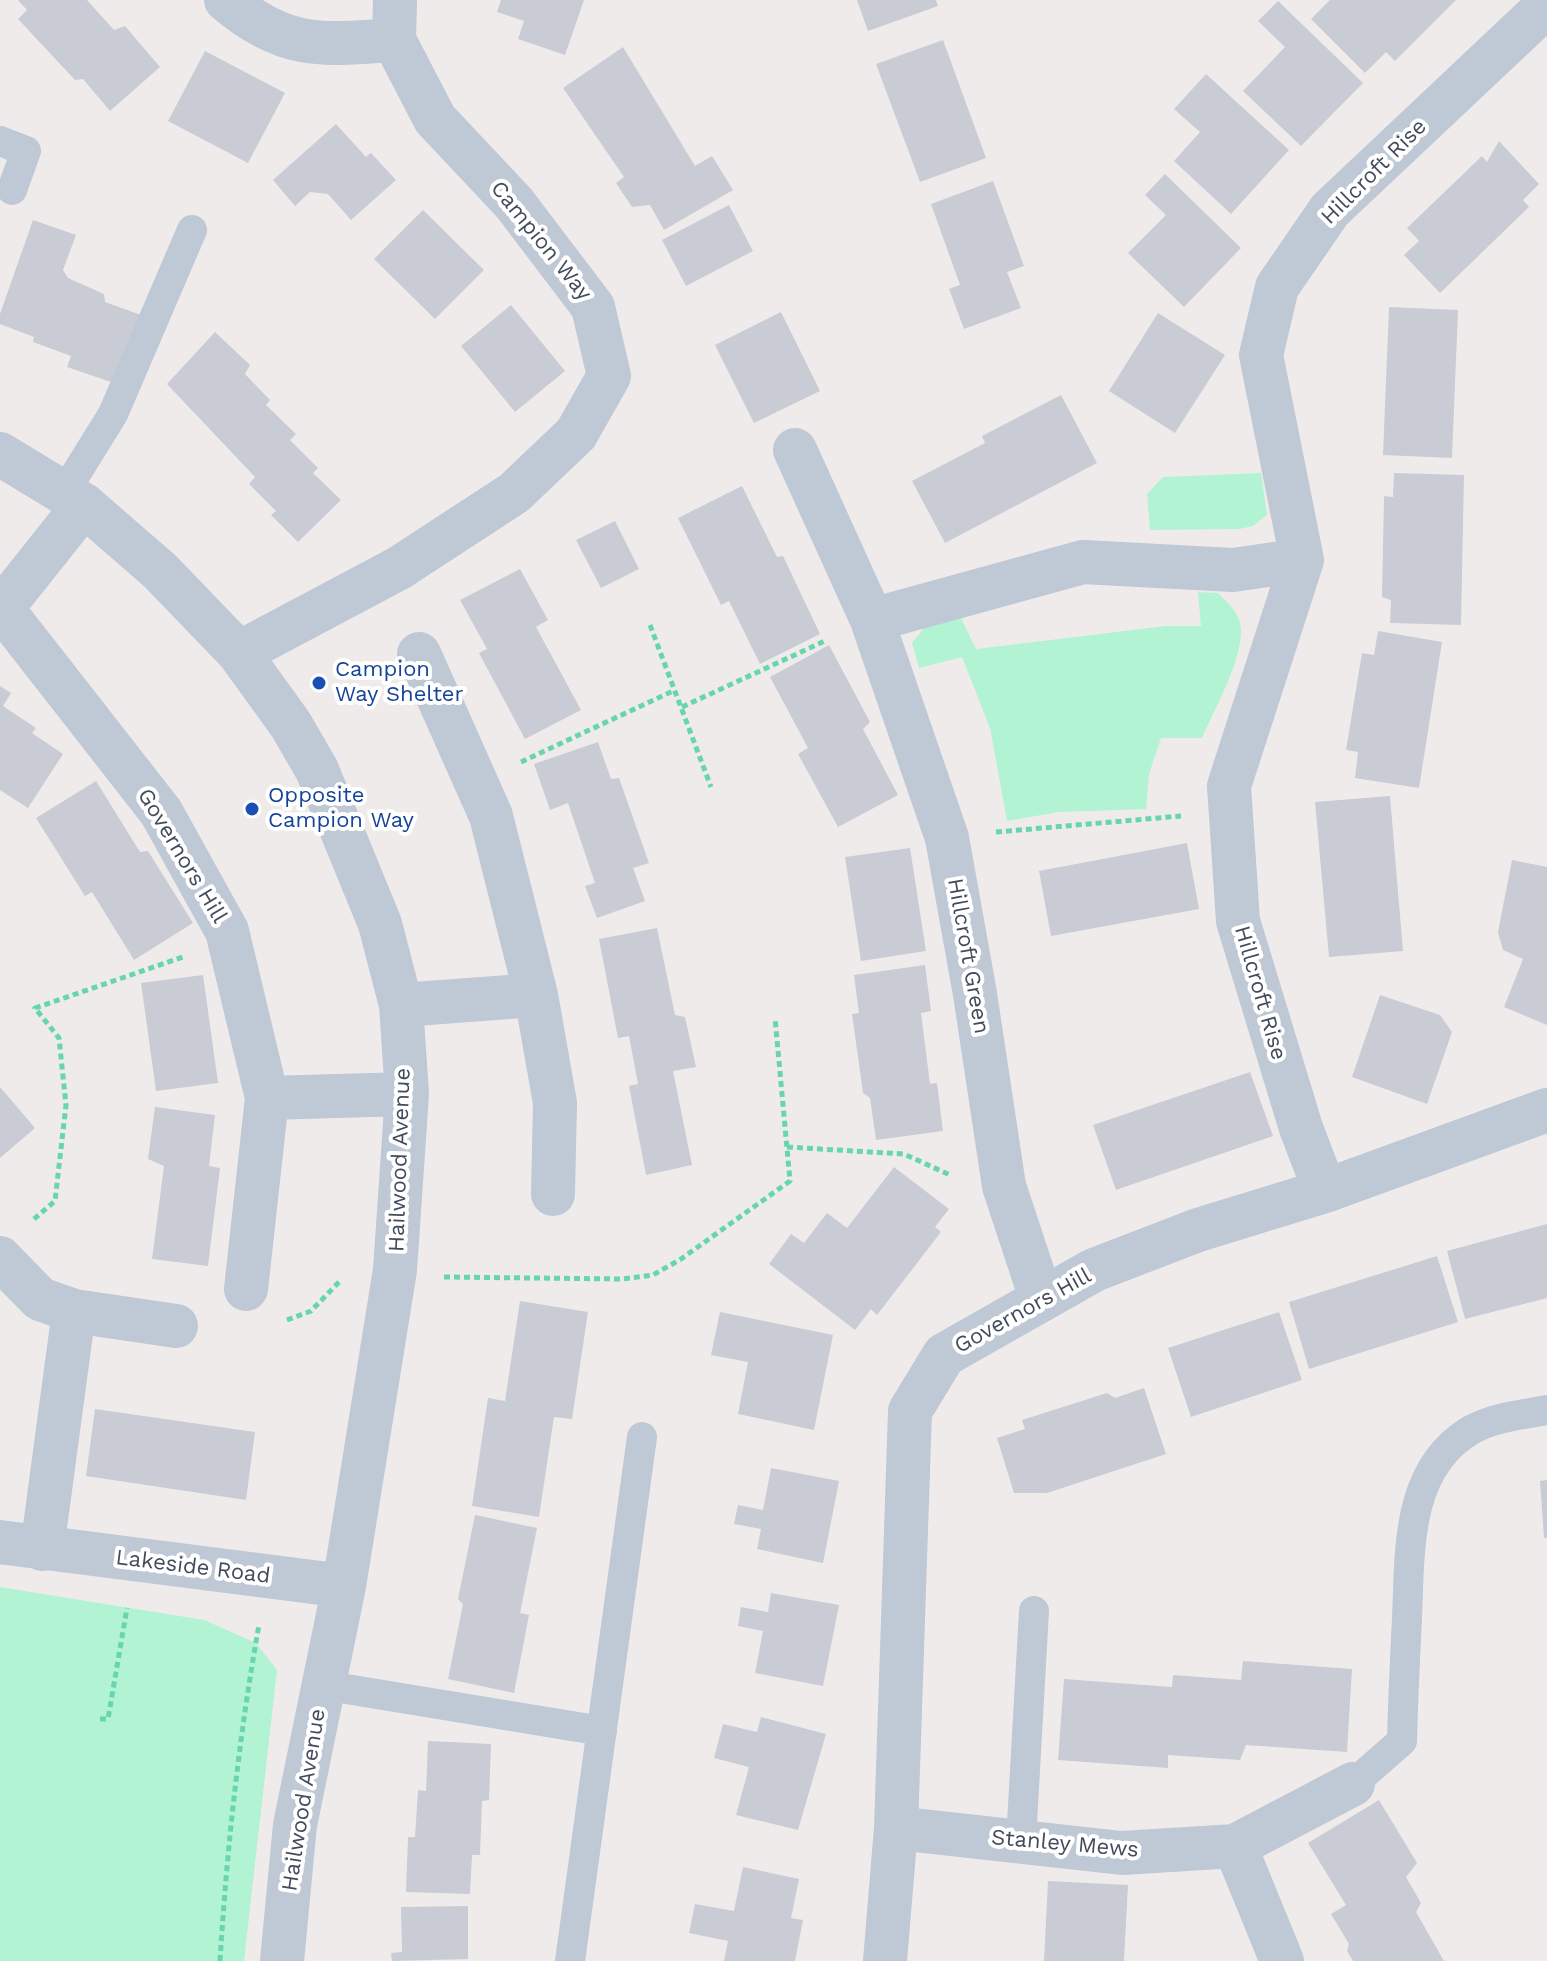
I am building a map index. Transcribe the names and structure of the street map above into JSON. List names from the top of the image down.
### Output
{
  "streets": {
    "street": [
      "Hillcroft Rise",
      "Campion Way",
      "Governors Hill",
      "Hillcroft Green",
      "Hailwood Avenue",
      "Lakeside Road",
      "Stanley Mews"
    ]
  },
  "crossings": [
    ["Hillcroft Rise", "Governors Hill"],
    ["Campion Way", "Hailwood Avenue"],
    ["Governors Hill", "Hillcroft Green"],
    ["Governors Hill", "Hailwood Avenue"],
    ["Governors Hill", "Stanley Mews"],
    ["Hailwood Avenue", "Lakeside Road"]
  ],
  "places": ["Campion Way Shelter", "Opposite Campion Way"]
}
